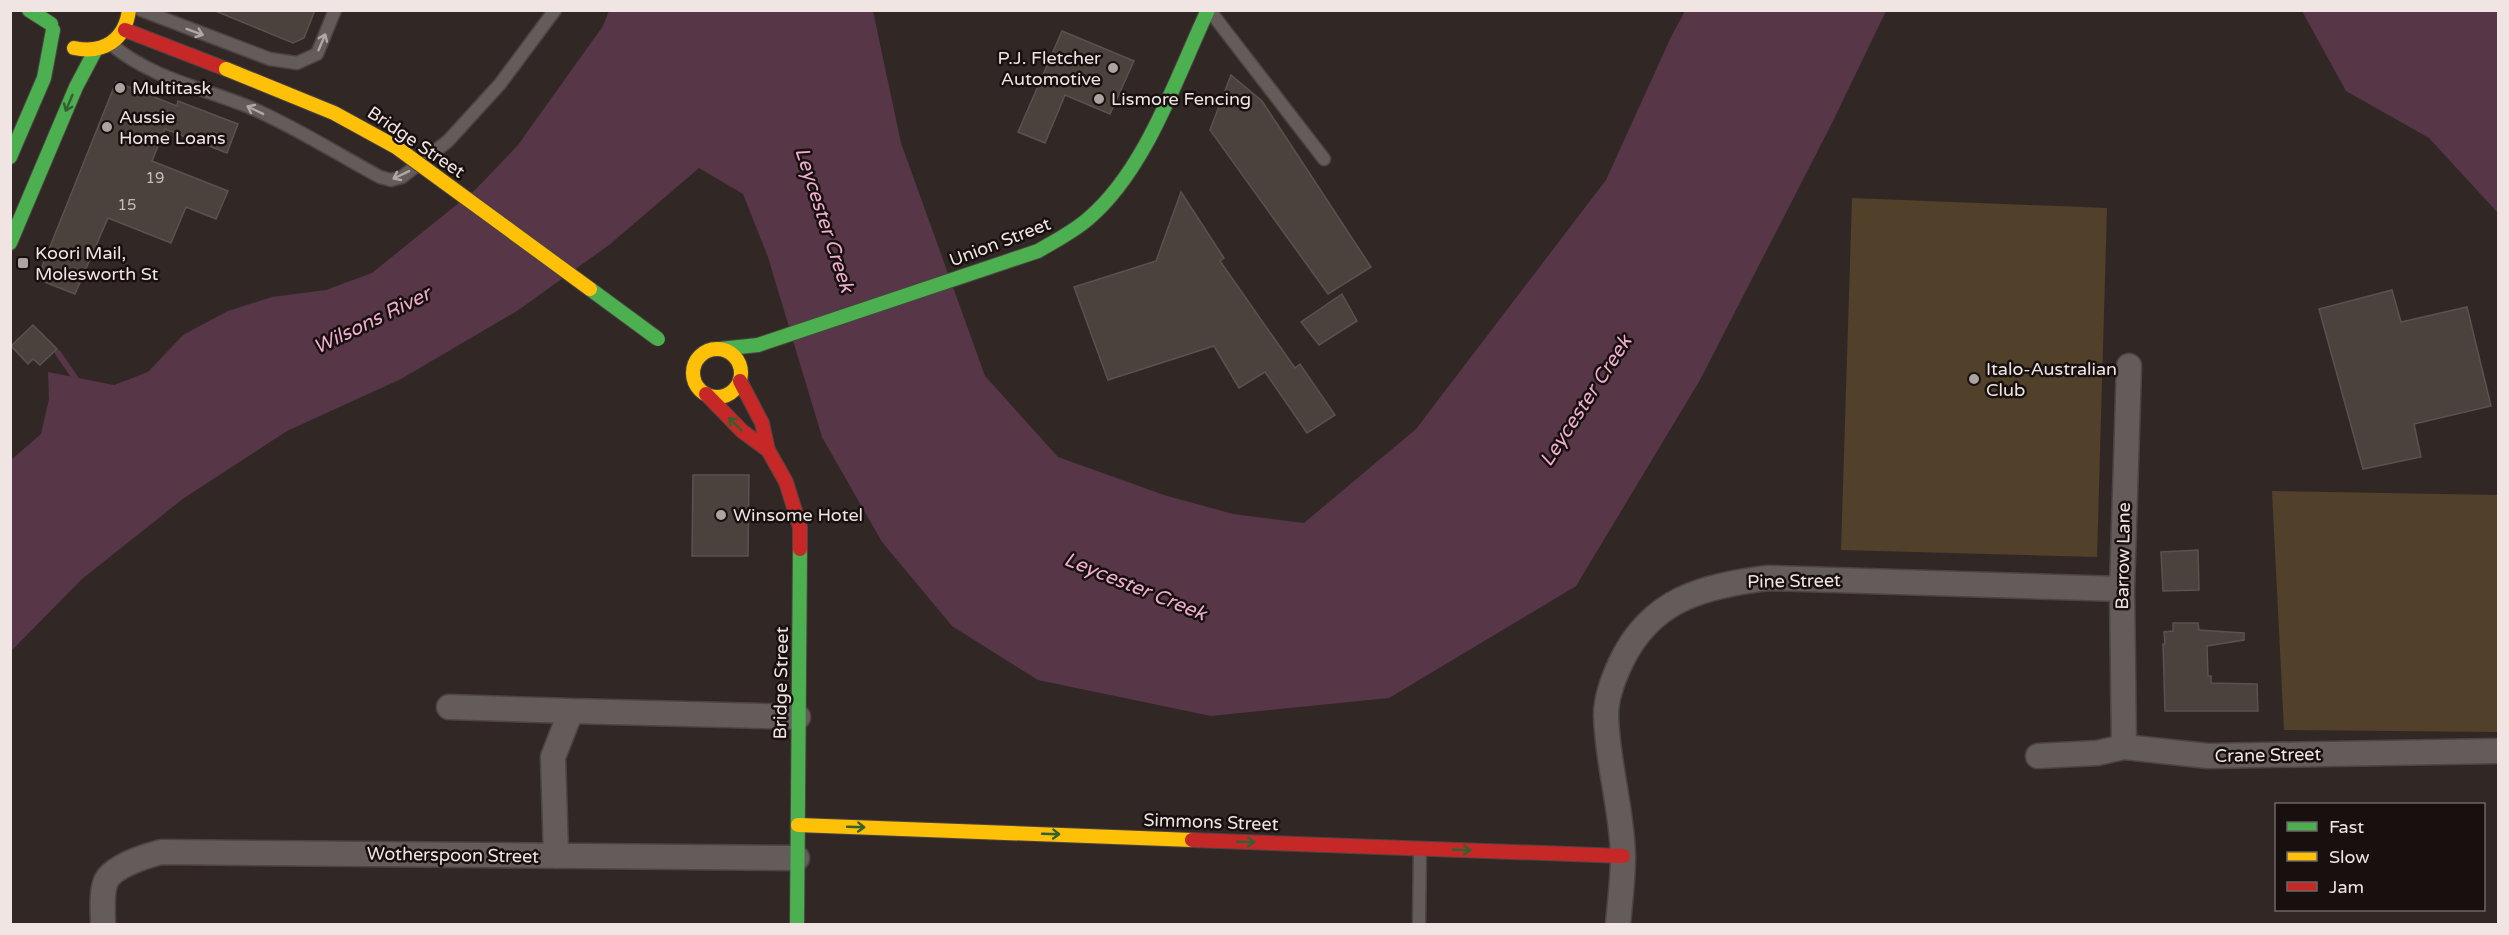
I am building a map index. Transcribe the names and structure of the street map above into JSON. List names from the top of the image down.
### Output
{
  "streets": {
    "main road": ["Bridge Street", "Union Street", "Simmons Street"],
    "street": [
      "Barrow Lane",
      "Pine Street",
      "Crane Street",
      "Wotherspoon Street"
    ]
  },
  "crossings": [
    ["Bridge Street", "Union Street"],
    ["Bridge Street", "Simmons Street"],
    ["Bridge Street", "Wotherspoon Street"],
    ["Barrow Lane", "Pine Street"],
    ["Barrow Lane", "Crane Street"],
    ["Pine Street", "Simmons Street"]
  ],
  "one_way": ["Simmons Street"],
  "water": ["Leycester Creek", "Wilsons River"],
  "places": {
    "other": [
      "P.J. Fletcher Automotive",
      "Multitask",
      "Lismore Fencing",
      "Aussie Home Loans",
      "Italo-Australian Club",
      "Winsome Hotel"
    ],
    "transit": ["Koori Mail, Molesworth St"]
  },
  "house_numbers": ["19", "15"],
  "legend": ["Fast", "Slow", "Jam"]
}
